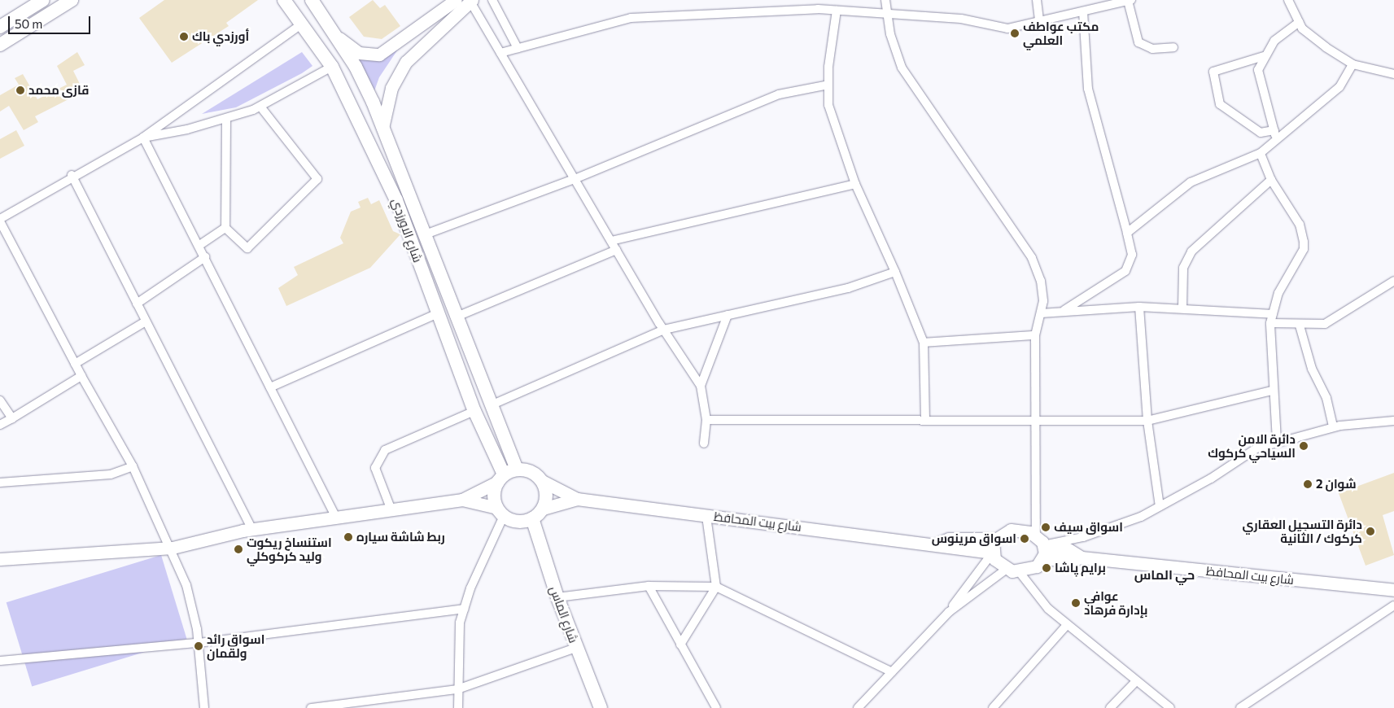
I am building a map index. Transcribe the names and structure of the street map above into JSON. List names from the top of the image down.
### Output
{
  "streets": {
    "main road": ["شارع الاورزدي", "شارع بيت المحافظ", "شارع الماس"]
  },
  "crossings": [
    ["شارع الاورزدي", "شارع بيت المحافظ"],
    ["شارع الاورزدي", "شارع الماس"],
    ["شارع بيت المحافظ", "شارع الماس"]
  ],
  "districts": ["حي الماس"],
  "places": [
    "مكتب عواطف العلمي",
    "أورزدي باك",
    "قازی محمد",
    "دائرة الامن السياحي كركوك",
    "شوان 2",
    "اسواق سيف",
    "دائرة التسجيل العقاري كركوك / الثانية",
    "ربط شاشة سياره",
    "اسواق مرينوس",
    "استنساخ ريكوت وليد كركوكلي",
    "برایم پاشا",
    "عوافي بإدارة فرهاد",
    "اسواق رائد ولقمان"
  ],
  "scale_bar": "50 m"
}
